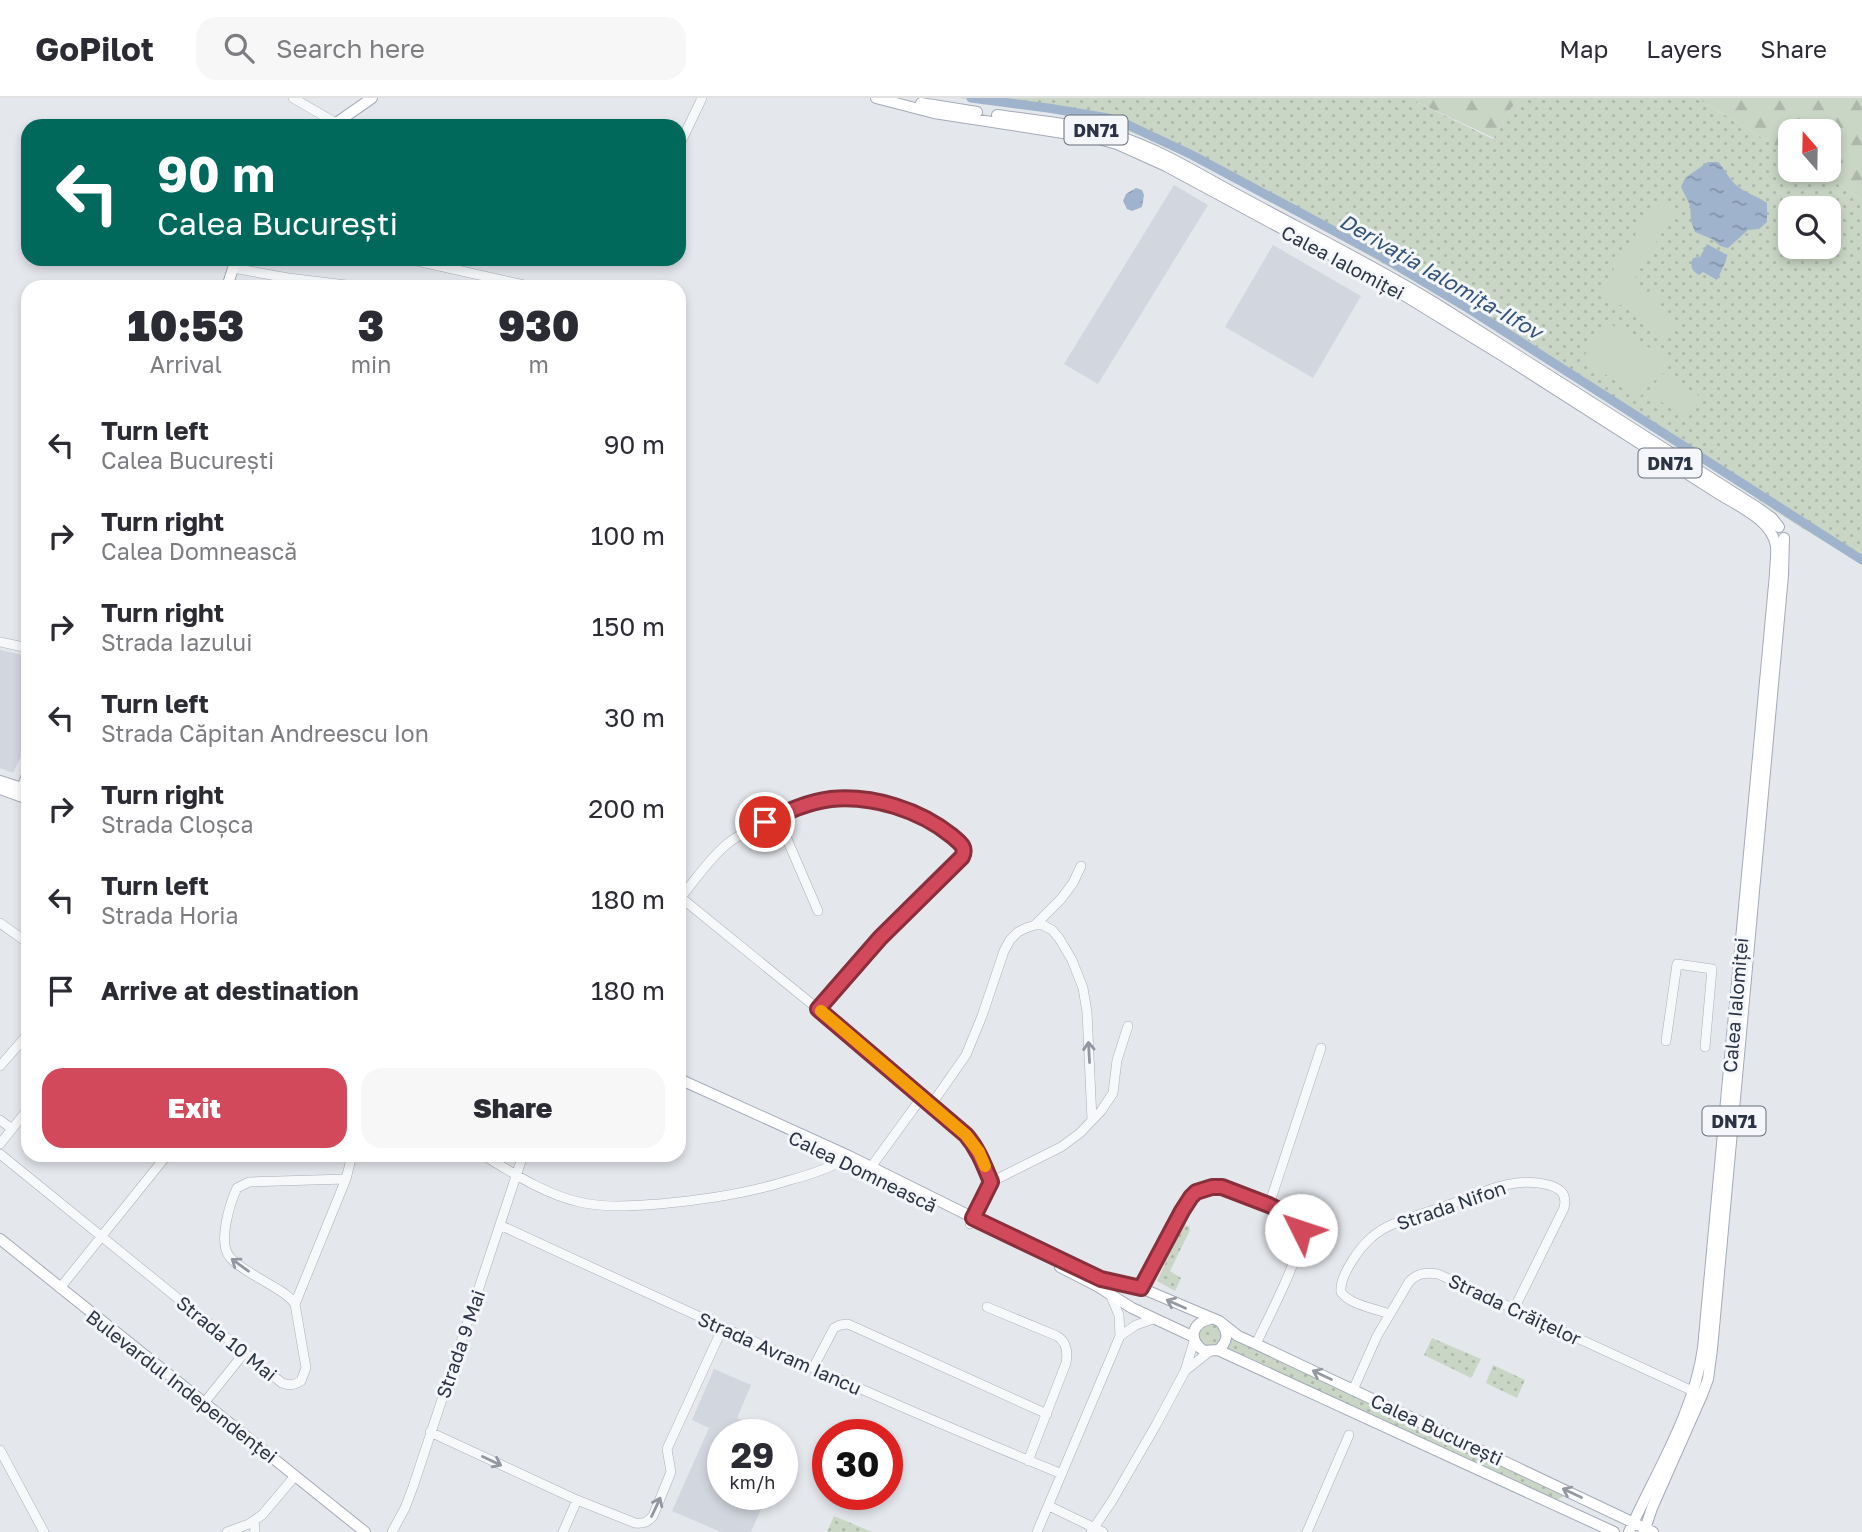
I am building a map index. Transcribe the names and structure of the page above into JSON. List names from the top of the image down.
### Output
{
  "streets": {
    "main road": [
      "DN71",
      "Calea Ialomiței",
      "Calea Domnească",
      "Bulevardul Independenței",
      "Calea București"
    ],
    "street": [
      "Strada Nifon",
      "Strada Crăițelor",
      "Strada 10 Mai",
      "Strada 9 Mai",
      "Strada Avram Iancu"
    ]
  },
  "crossings": [
    ["Calea Ialomiței", "Strada Crăițelor"],
    ["Calea Ialomiței", "Calea București"],
    ["Calea Domnească", "Calea București"],
    ["Strada Nifon", "Strada Crăițelor"],
    ["Strada Crăițelor", "Calea București"],
    ["Strada 9 Mai", "Strada Avram Iancu"]
  ],
  "water": ["Derivația Ialomița-Ilfov"],
  "north": "top",
  "page": {
    "header": "GoPilot",
    "search": "Search here",
    "nav": ["Map", "Layers", "Share"],
    "turn": ["90 m", "Calea București"],
    "eta": [
      "10:53",
      "Arrival",
      "3",
      "min",
      "930",
      "m"
    ],
    "list": [
      {
        "name": "Turn left",
        "note": "Calea București",
        "value": "90 m"
      },
      {
        "name": "Turn right",
        "note": "Calea Domnească",
        "value": "100 m"
      },
      {
        "name": "Turn right",
        "note": "Strada Iazului",
        "value": "150 m"
      },
      {
        "name": "Turn left",
        "note": "Strada Căpitan Andreescu Ion",
        "value": "30 m"
      },
      {
        "name": "Turn right",
        "note": "Strada Cloșca",
        "value": "200 m"
      },
      {
        "name": "Turn left",
        "note": "Strada Horia",
        "value": "180 m"
      },
      {
        "name": "Arrive at destination",
        "value": "180 m"
      }
    ],
    "buttons": ["Exit", "Share"],
    "speed": "29 km/h",
    "limit": "30"
  }
}
